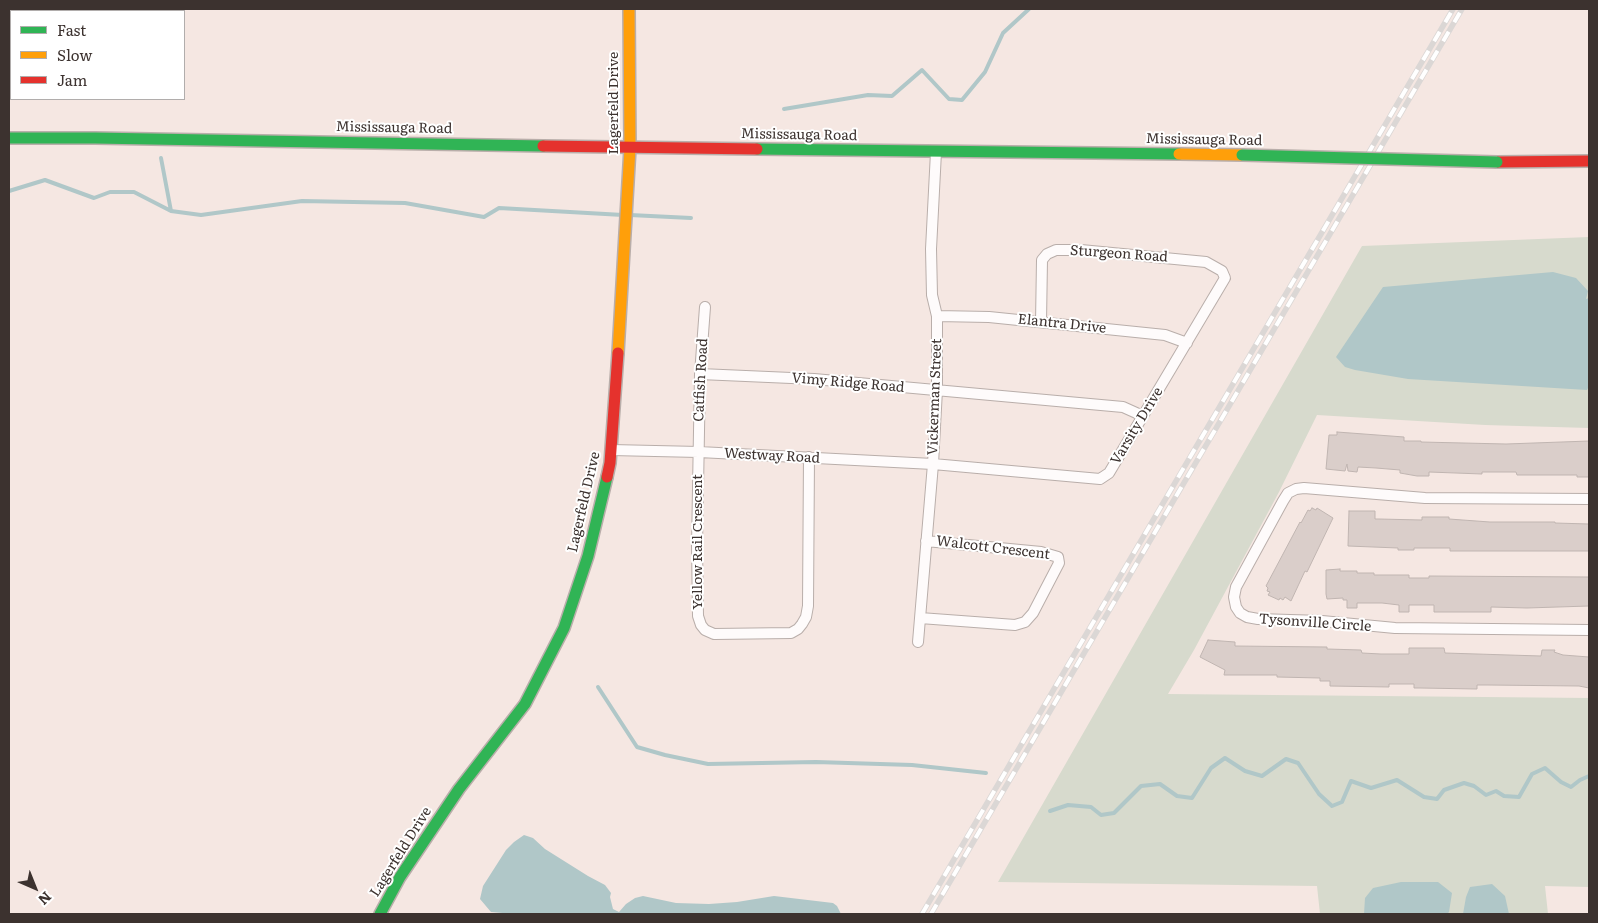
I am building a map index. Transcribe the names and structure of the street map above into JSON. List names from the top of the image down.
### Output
{
  "streets": {
    "main road": ["Lagerfeld Drive", "Mississauga Road"],
    "street": [
      "Sturgeon Road",
      "Elantra Drive",
      "Catfish Road",
      "Vimy Ridge Road",
      "Vickerman Street",
      "Varsity Drive",
      "Westway Road",
      "Yellow Rail Crescent",
      "Walcott Crescent",
      "Tysonville Circle"
    ]
  },
  "crossings": [
    ["Lagerfeld Drive", "Mississauga Road"],
    ["Lagerfeld Drive", "Westway Road"],
    ["Mississauga Road", "Vickerman Street"],
    ["Sturgeon Road", "Elantra Drive"],
    ["Sturgeon Road", "Varsity Drive"],
    ["Elantra Drive", "Vickerman Street"],
    ["Elantra Drive", "Varsity Drive"],
    ["Catfish Road", "Vimy Ridge Road"],
    ["Catfish Road", "Westway Road"],
    ["Catfish Road", "Yellow Rail Crescent"],
    ["Vimy Ridge Road", "Vickerman Street"],
    ["Vimy Ridge Road", "Varsity Drive"],
    ["Vickerman Street", "Varsity Drive"],
    ["Vickerman Street", "Westway Road"],
    ["Vickerman Street", "Walcott Crescent"],
    ["Varsity Drive", "Westway Road"],
    ["Westway Road", "Yellow Rail Crescent"]
  ],
  "legend": ["Fast", "Slow", "Jam"],
  "north": "bottom right"
}
